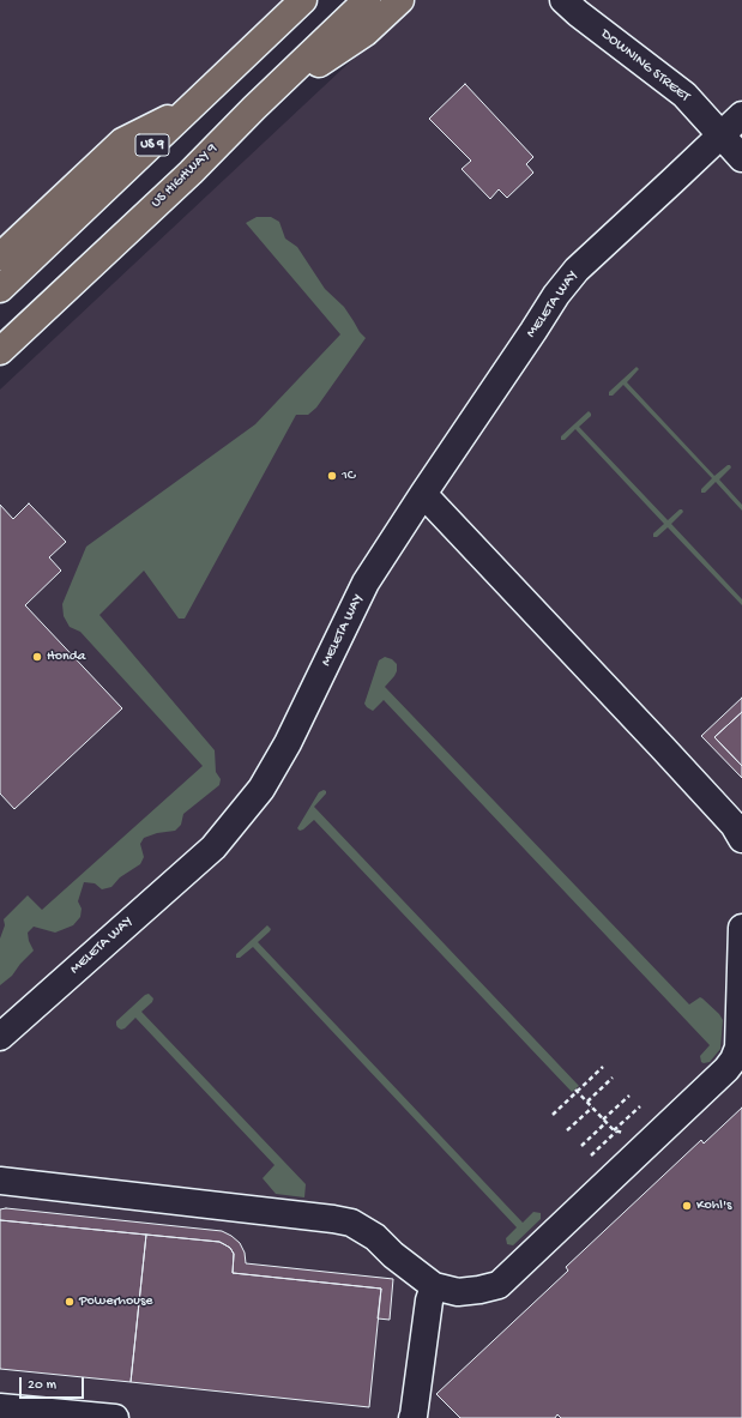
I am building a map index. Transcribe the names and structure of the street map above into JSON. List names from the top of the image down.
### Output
{
  "streets": {
    "highway": ["US 9", "US HIGHWAY 9"],
    "street": ["DOWNING STREET", "MELETA WAY"]
  },
  "crossings": [
    ["DOWNING STREET", "MELETA WAY"]
  ],
  "places": [
    "1C",
    "Honda",
    "Kohl's",
    "Powerhouse"
  ],
  "scale_bar": "20 m"
}
